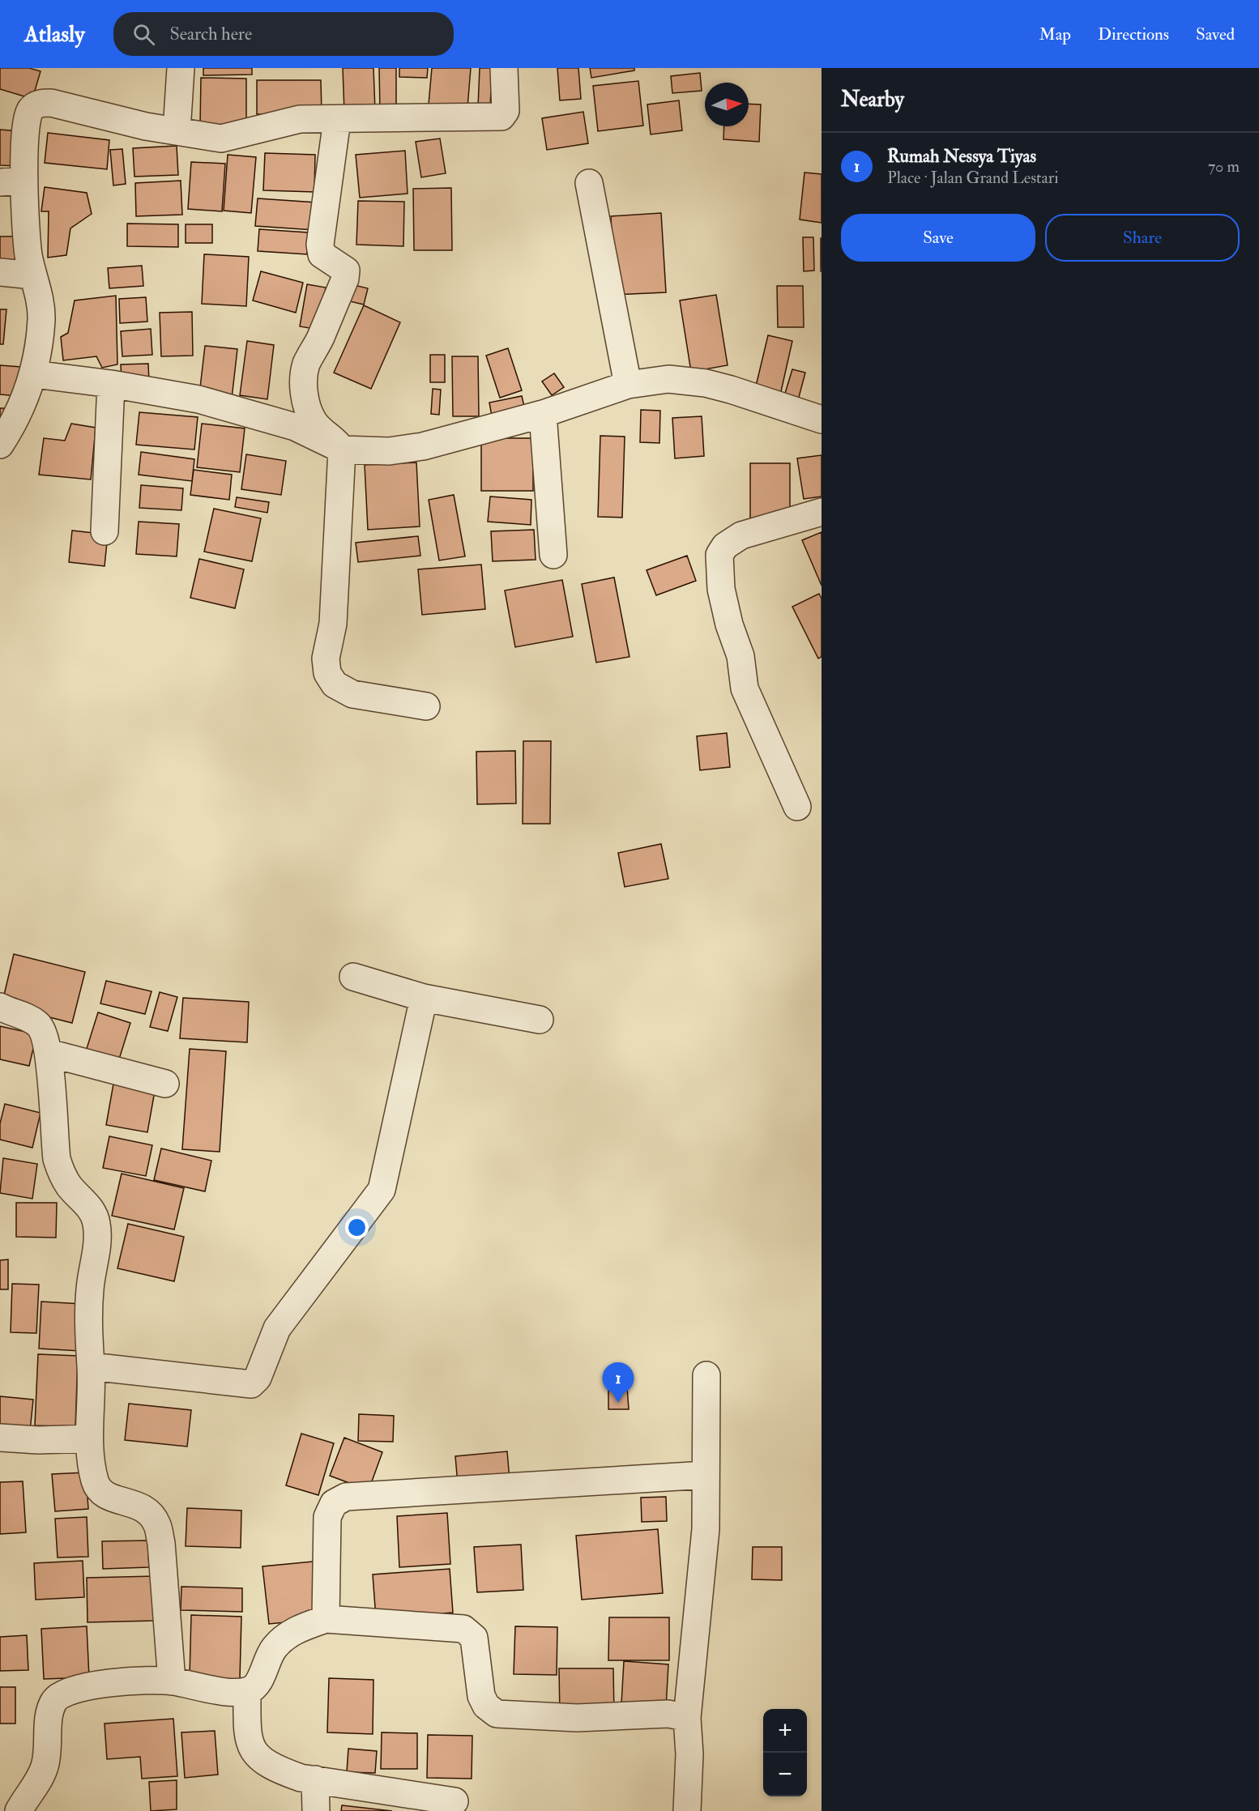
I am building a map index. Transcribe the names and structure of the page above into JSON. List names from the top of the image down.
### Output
{
  "north": "right",
  "page": {
    "header": "Atlasly",
    "search": "Search here",
    "nav": ["Map", "Directions", "Saved"],
    "heading": "Nearby",
    "list": [
      {
        "mark": "1",
        "name": "Rumah Nessya Tiyas",
        "note": "Place · Jalan Grand Lestari",
        "value": "70 m"
      }
    ],
    "buttons": ["Save", "Share"],
    "pins": "1",
    "map_buttons": ["+", "−"]
  }
}
